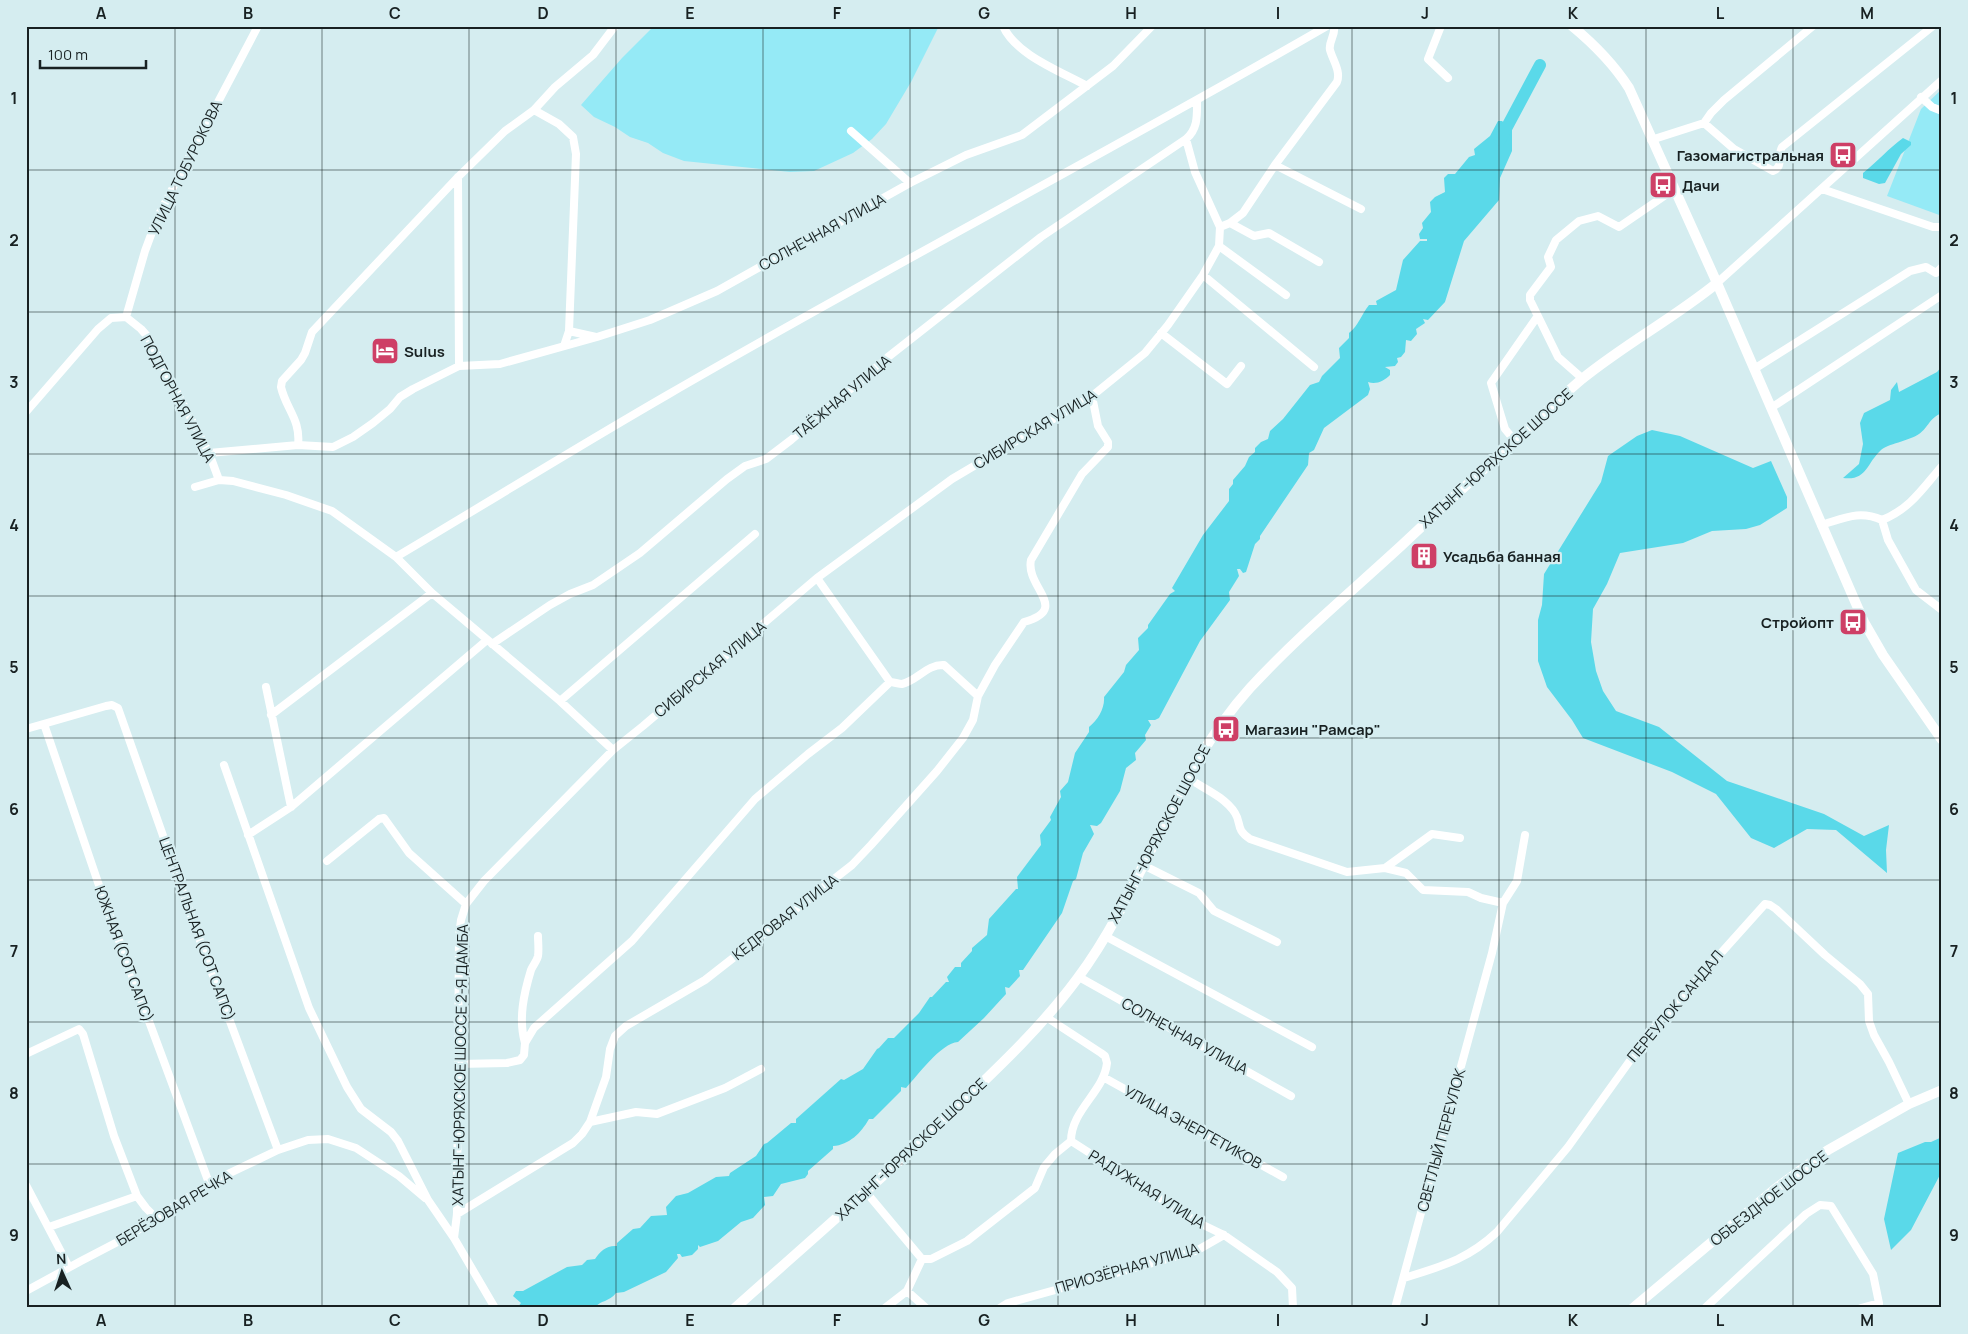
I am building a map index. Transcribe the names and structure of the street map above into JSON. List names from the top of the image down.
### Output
{
  "streets": {
    "main road": ["ХАТЫНГ-ЮРЯХСКОЕ ШОССЕ", "ОБЪЕЗДНОЕ ШОССЕ"],
    "street": [
      "УЛИЦА ТОБУРОКОВА",
      "СОЛНЕЧНАЯ УЛИЦА",
      "ТАЁЖНАЯ УЛИЦА",
      "ПОДГОРНАЯ УЛИЦА",
      "СИБИРСКАЯ УЛИЦА",
      "КЕДРОВАЯ УЛИЦА",
      "ЦЕНТРАЛЬНАЯ (СОТ САПС)",
      "ЮЖНАЯ (СОТ САПС)",
      "ПЕРЕУЛОК САНДАЛ",
      "ХАТЫНГ-ЮРЯХСКОЕ ШОССЕ 2-Я ДАМБА",
      "УЛИЦА ЭНЕРГЕТИКОВ",
      "СВЕТЛЫЙ ПЕРЕУЛОК",
      "РАДУЖНАЯ УЛИЦА",
      "БЕРЁЗОВАЯ РЕЧКА",
      "ПРИОЗЁРНАЯ УЛИЦА"
    ]
  },
  "crossings": [
    ["УЛИЦА ТОБУРОКОВА", "ПОДГОРНАЯ УЛИЦА"],
    ["СОЛНЕЧНАЯ УЛИЦА", "ХАТЫНГ-ЮРЯХСКОЕ ШОССЕ"],
    ["СИБИРСКАЯ УЛИЦА", "КЕДРОВАЯ УЛИЦА"],
    ["СИБИРСКАЯ УЛИЦА", "ХАТЫНГ-ЮРЯХСКОЕ ШОССЕ 2-Я ДАМБА"],
    ["КЕДРОВАЯ УЛИЦА", "ХАТЫНГ-ЮРЯХСКОЕ ШОССЕ 2-Я ДАМБА"],
    ["ЦЕНТРАЛЬНАЯ (СОТ САПС)", "ЮЖНАЯ (СОТ САПС)"],
    ["ЦЕНТРАЛЬНАЯ (СОТ САПС)", "БЕРЁЗОВАЯ РЕЧКА"],
    ["ЮЖНАЯ (СОТ САПС)", "БЕРЁЗОВАЯ РЕЧКА"],
    ["ПЕРЕУЛОК САНДАЛ", "СВЕТЛЫЙ ПЕРЕУЛОК"],
    ["ПЕРЕУЛОК САНДАЛ", "ОБЪЕЗДНОЕ ШОССЕ"],
    ["РАДУЖНАЯ УЛИЦА", "ПРИОЗЁРНАЯ УЛИЦА"]
  ],
  "places": {
    "bus stop": [
      "Газомагистральная",
      "Дачи",
      "Стройопт",
      "Магазин \"Рамсар\""
    ],
    "hotel": ["Sulus"],
    "building": ["Усадьба банная"]
  },
  "scale_bar": "100 m",
  "north": "top",
  "grid": {
    "columns": [
      "A",
      "B",
      "C",
      "D",
      "E",
      "F",
      "G",
      "H",
      "I",
      "J",
      "K",
      "L",
      "M"
    ],
    "rows": [
      "1",
      "2",
      "3",
      "4",
      "5",
      "6",
      "7",
      "8",
      "9"
    ]
  }
}
